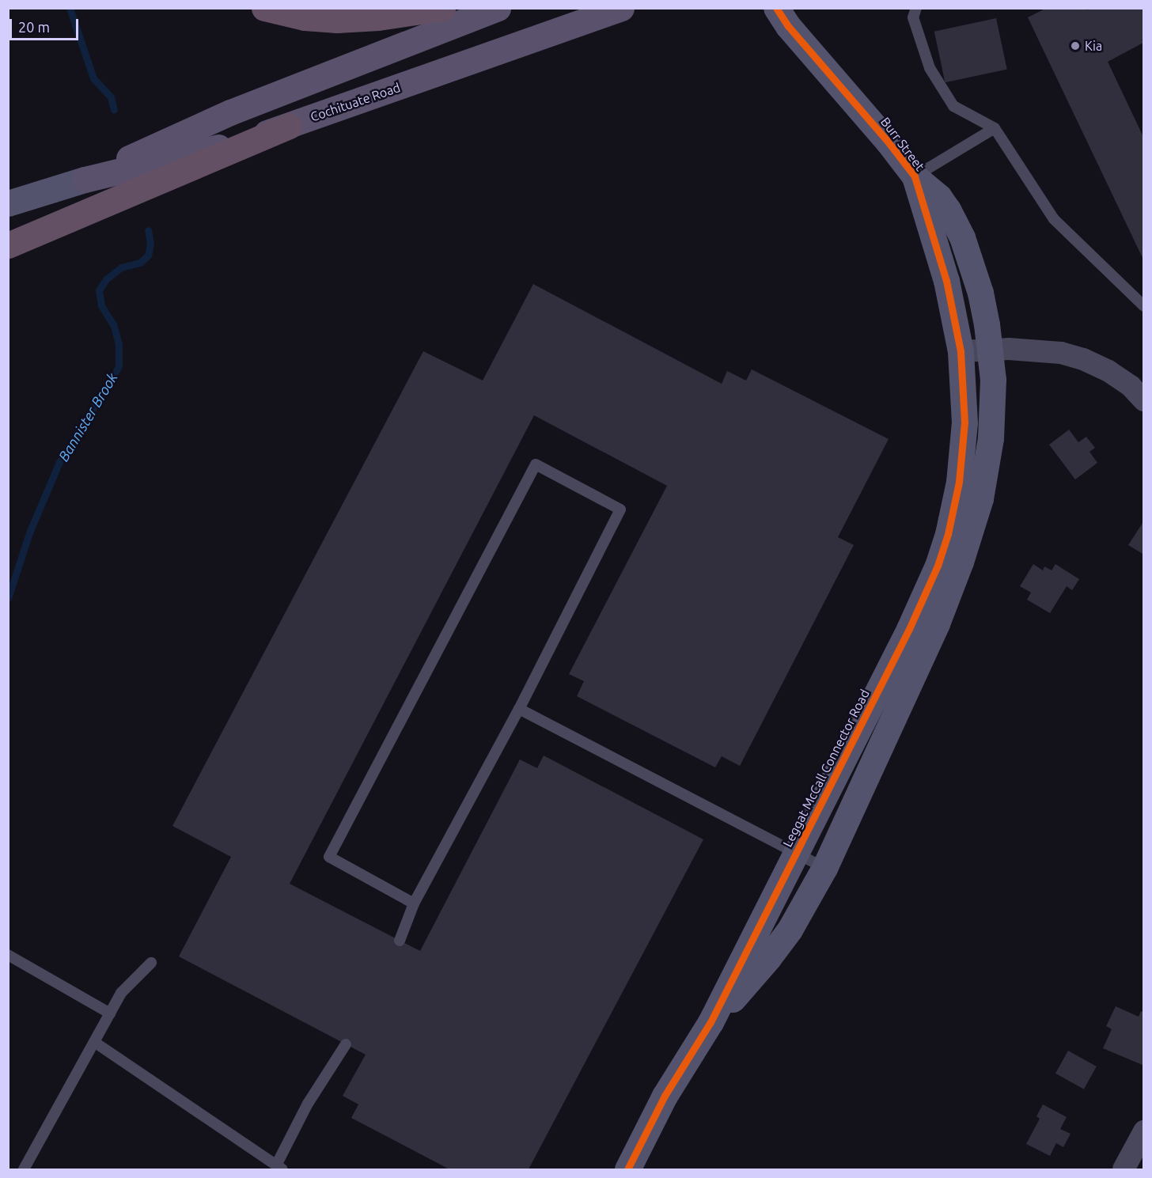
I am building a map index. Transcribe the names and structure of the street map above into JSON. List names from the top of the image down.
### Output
{
  "streets": {
    "main road": ["Cochituate Road"],
    "street": ["Burr Street", "Leggat McCall Connector Road"]
  },
  "crossings": [
    ["Burr Street", "Leggat McCall Connector Road"]
  ],
  "water": ["Bannister Brook"],
  "places": ["Kia"],
  "scale_bar": "20 m"
}
